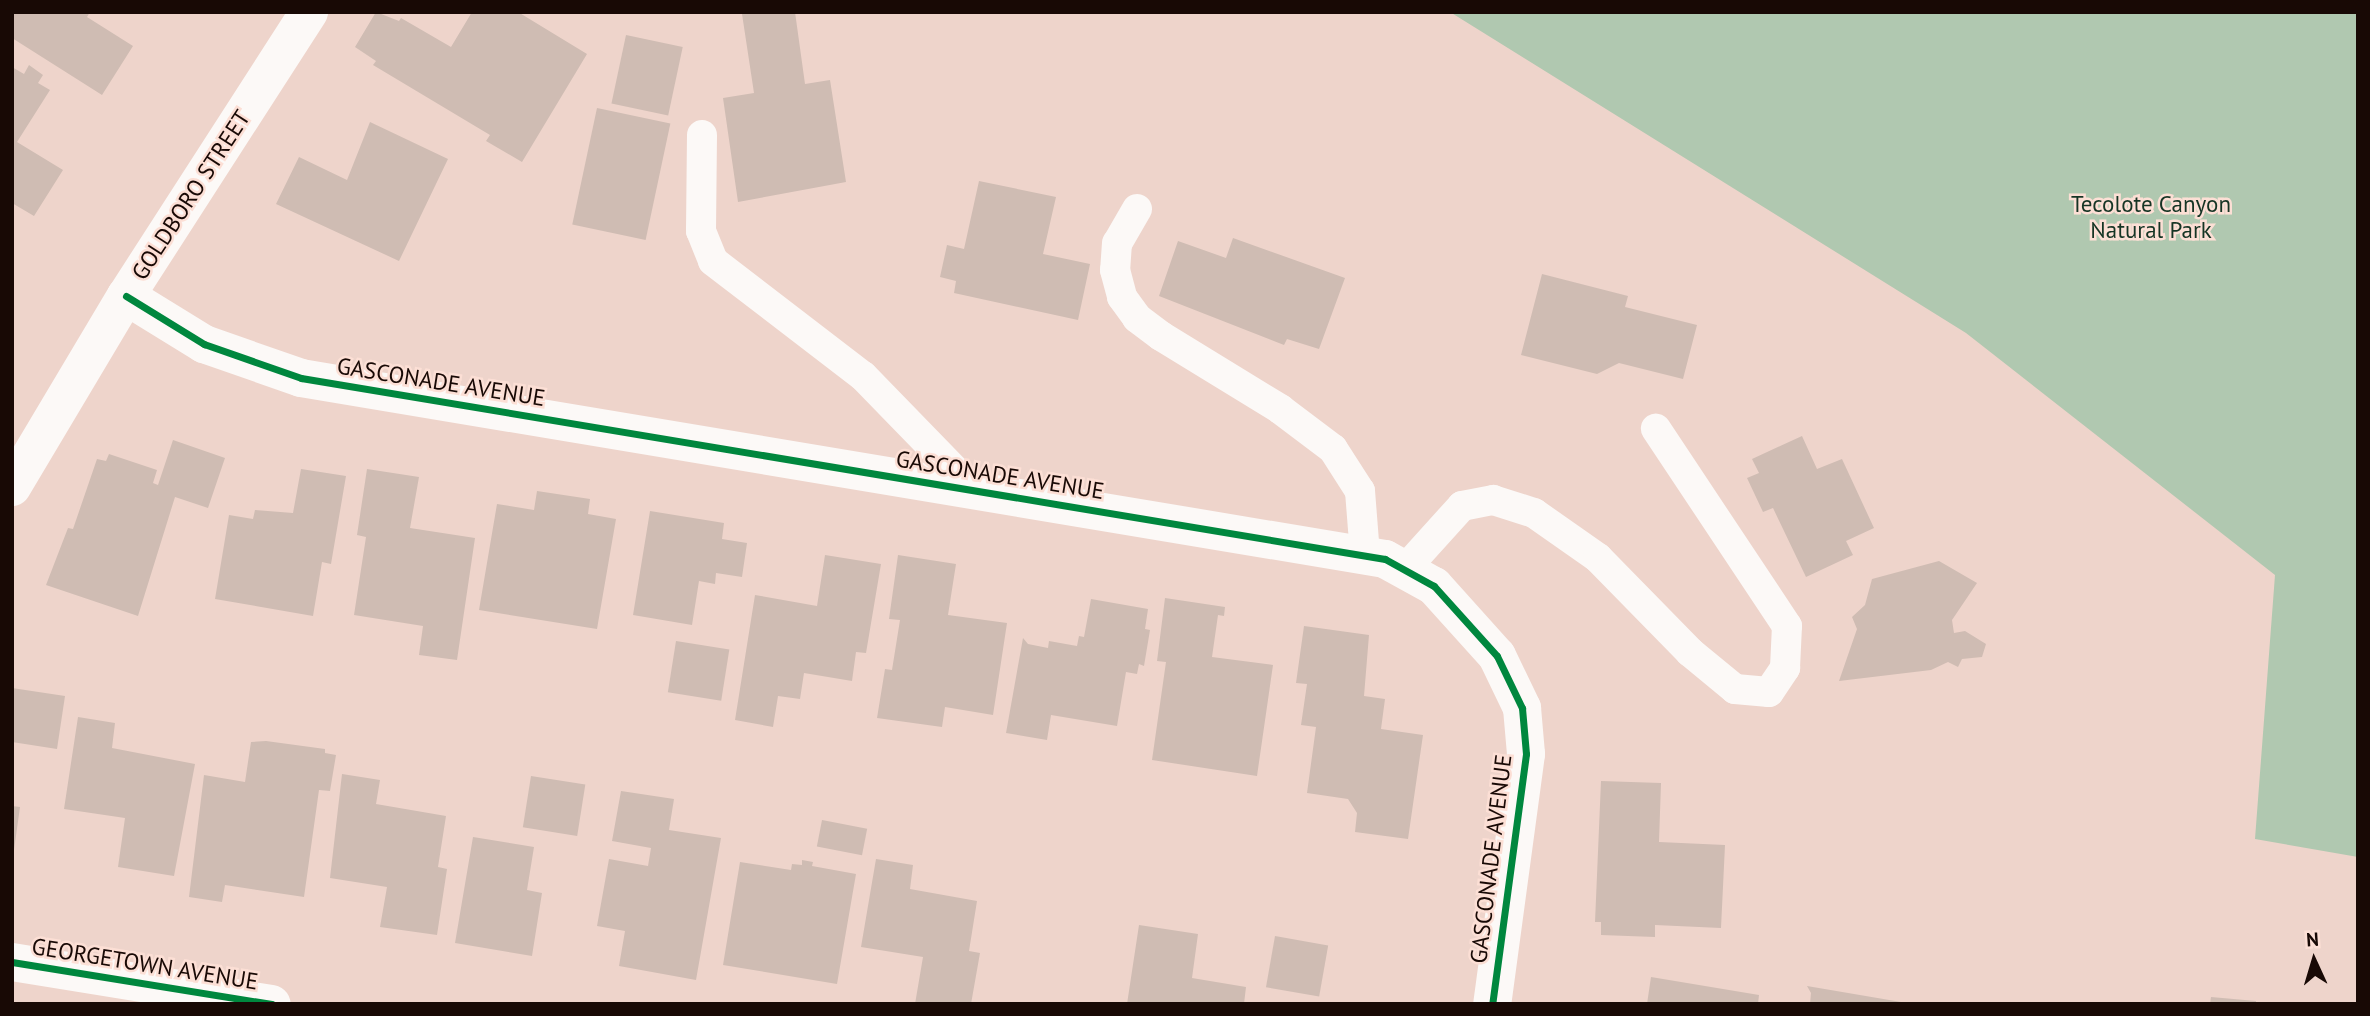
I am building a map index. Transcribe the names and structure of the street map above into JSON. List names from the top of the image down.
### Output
{
  "streets": {
    "street": ["GOLDBORO STREET", "GASCONADE AVENUE", "GEORGETOWN AVENUE"]
  },
  "crossings": [
    ["GOLDBORO STREET", "GASCONADE AVENUE"]
  ],
  "parks": ["Tecolote Canyon Natural Park"],
  "north": "top"
}
